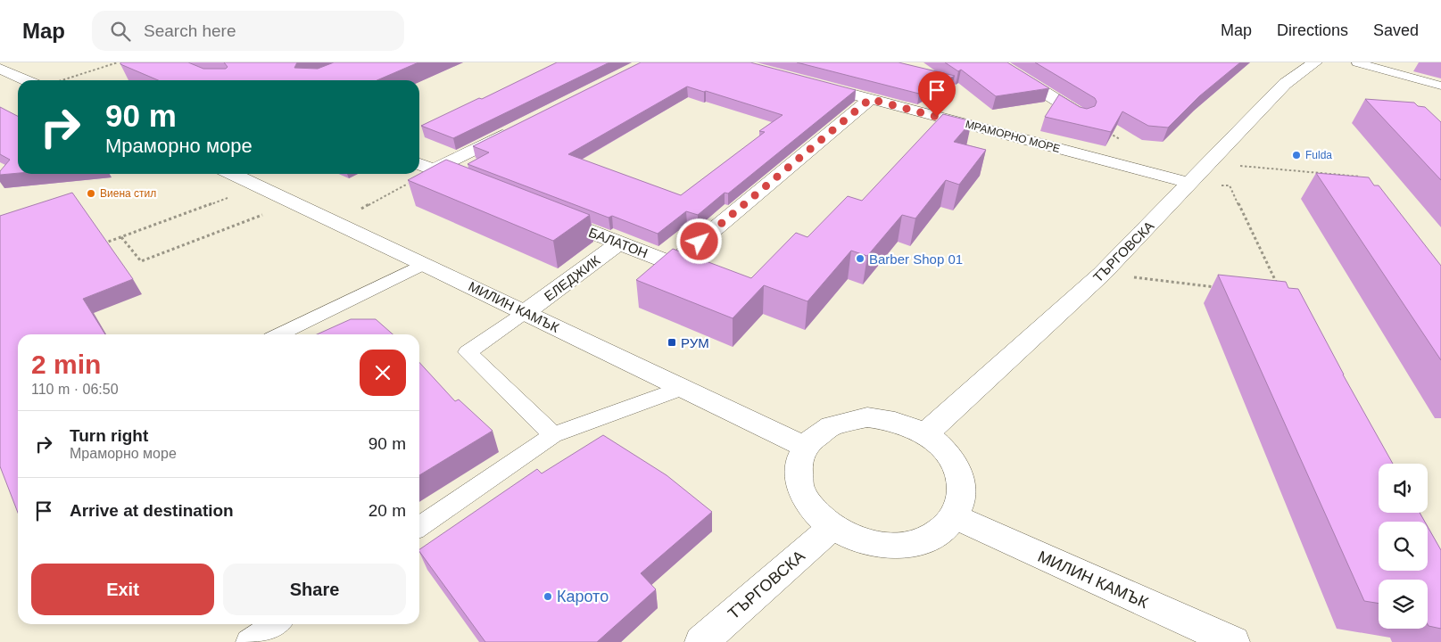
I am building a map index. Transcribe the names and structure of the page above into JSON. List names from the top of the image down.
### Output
{
  "streets": {
    "street": [
      "МРАМОРНО МОРЕ",
      "БАЛАТОН",
      "ТЪРГОВСКА",
      "ЕЛЕДЖИК",
      "МИЛИН КАМЪК"
    ]
  },
  "crossings": [
    ["МРАМОРНО МОРЕ", "БАЛАТОН"],
    ["МРАМОРНО МОРЕ", "ТЪРГОВСКА"],
    ["БАЛАТОН", "ЕЛЕДЖИК"],
    ["ТЪРГОВСКА", "МИЛИН КАМЪК"],
    ["ЕЛЕДЖИК", "МИЛИН КАМЪК"]
  ],
  "places": {
    "other": [
      "Fulda",
      "Виена стил",
      "Barber Shop 01",
      "Карото"
    ],
    "transit": ["РУМ"]
  },
  "page": {
    "header": "Map",
    "search": "Search here",
    "nav": ["Map", "Directions", "Saved"],
    "turn": ["90 m", "Мраморно море"],
    "heading": ["2 min", "110 m · 06:50"],
    "list": [
      {
        "name": "Turn right",
        "note": "Мраморно море",
        "value": "90 m"
      },
      {
        "name": "Arrive at destination",
        "value": "20 m"
      }
    ],
    "buttons": ["Exit", "Share"]
  }
}
